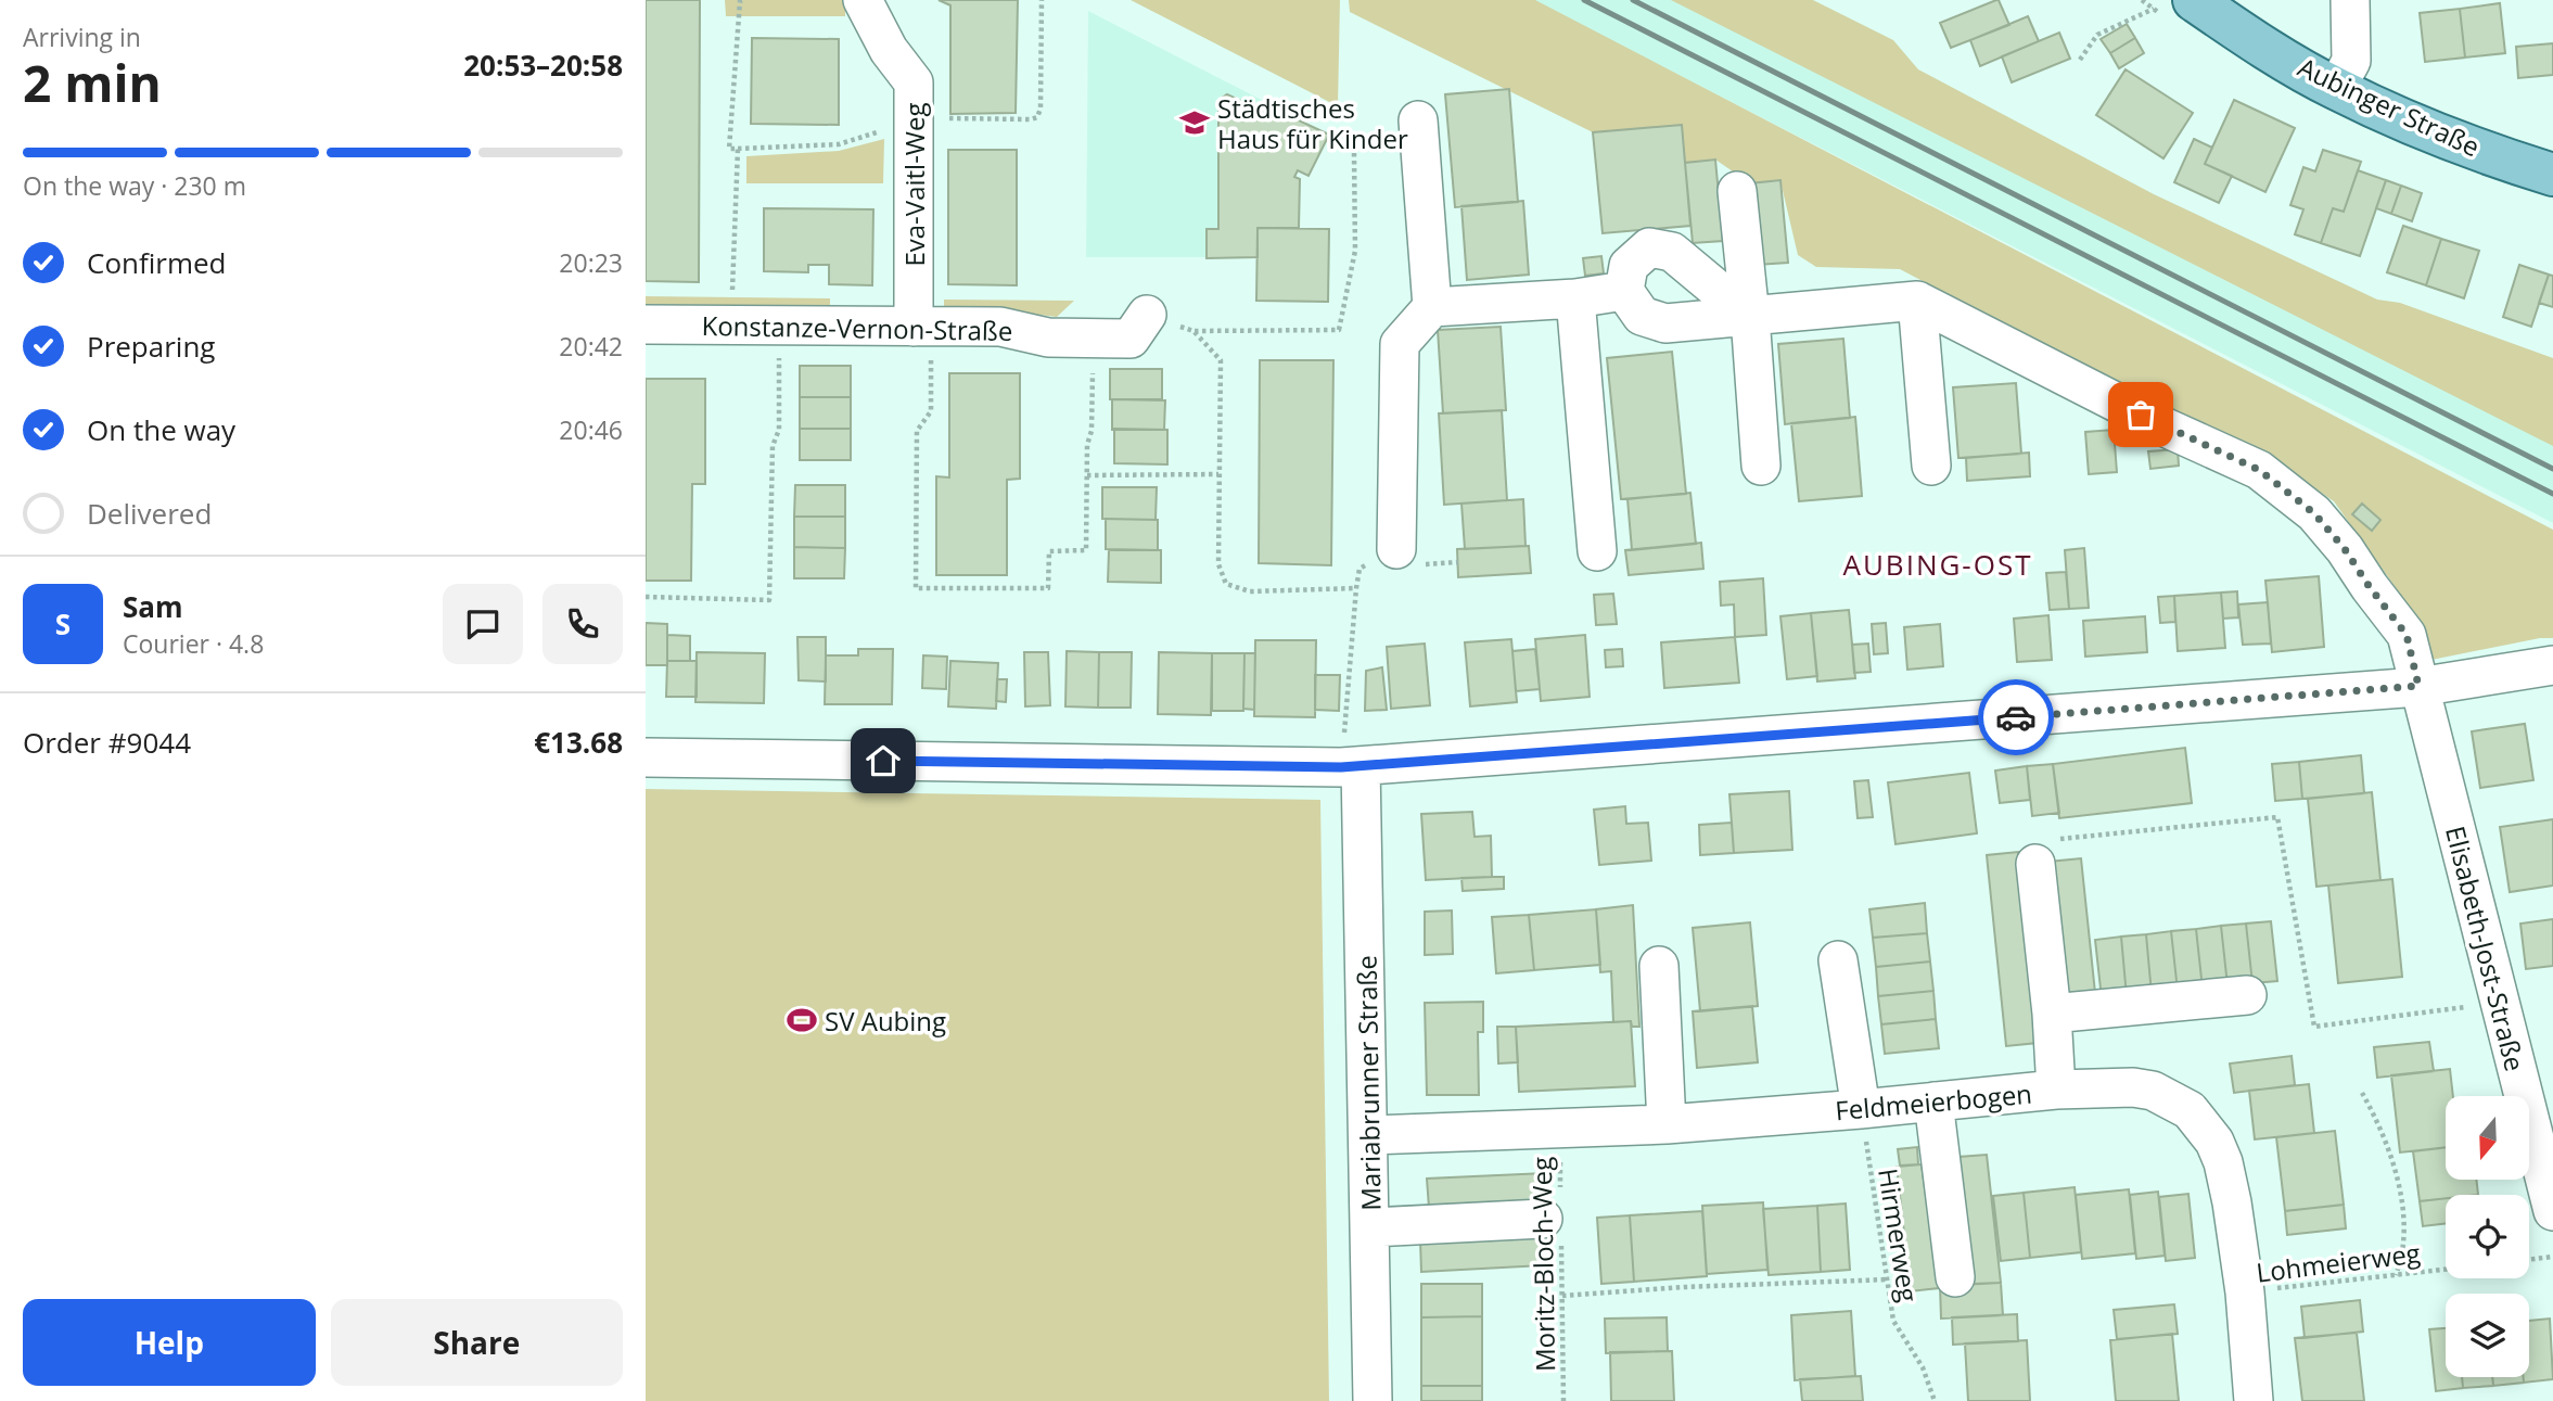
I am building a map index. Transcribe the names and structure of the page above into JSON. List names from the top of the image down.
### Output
{
  "streets": {
    "main road": ["Aubinger Straße"],
    "street": [
      "Eva-Vaitl-Weg",
      "Konstanze-Vernon-Straße",
      "Elisabeth-Jost-Straße",
      "Mariabrunner Straße",
      "Feldmeierbogen"
    ],
    "path": ["Hirmerweg", "Lohmeierweg", "Moritz-Bloch-Weg"]
  },
  "crossings": [
    ["Eva-Vaitl-Weg", "Konstanze-Vernon-Straße"],
    ["Mariabrunner Straße", "Feldmeierbogen"],
    ["Feldmeierbogen", "Hirmerweg"],
    ["Feldmeierbogen", "Lohmeierweg"],
    ["Feldmeierbogen", "Moritz-Bloch-Weg"]
  ],
  "districts": ["AUBING-OST"],
  "places": {
    "school or university": ["Städtisches Haus für Kinder"],
    "sports": ["SV Aubing"]
  },
  "north": "bottom",
  "page": {
    "heading": ["2 min", "Arriving in", "20:53–20:58"],
    "panel": [
      "Sam",
      "Courier · 4.8",
      "Order #9044",
      "€13.68"
    ],
    "bar": "On the way · 230 m",
    "list": [
      ["Confirmed", "20:23"],
      ["Preparing", "20:42"],
      ["On the way", "20:46"],
      "Delivered"
    ],
    "round": "S",
    "buttons": ["Help", "Share"]
  }
}
